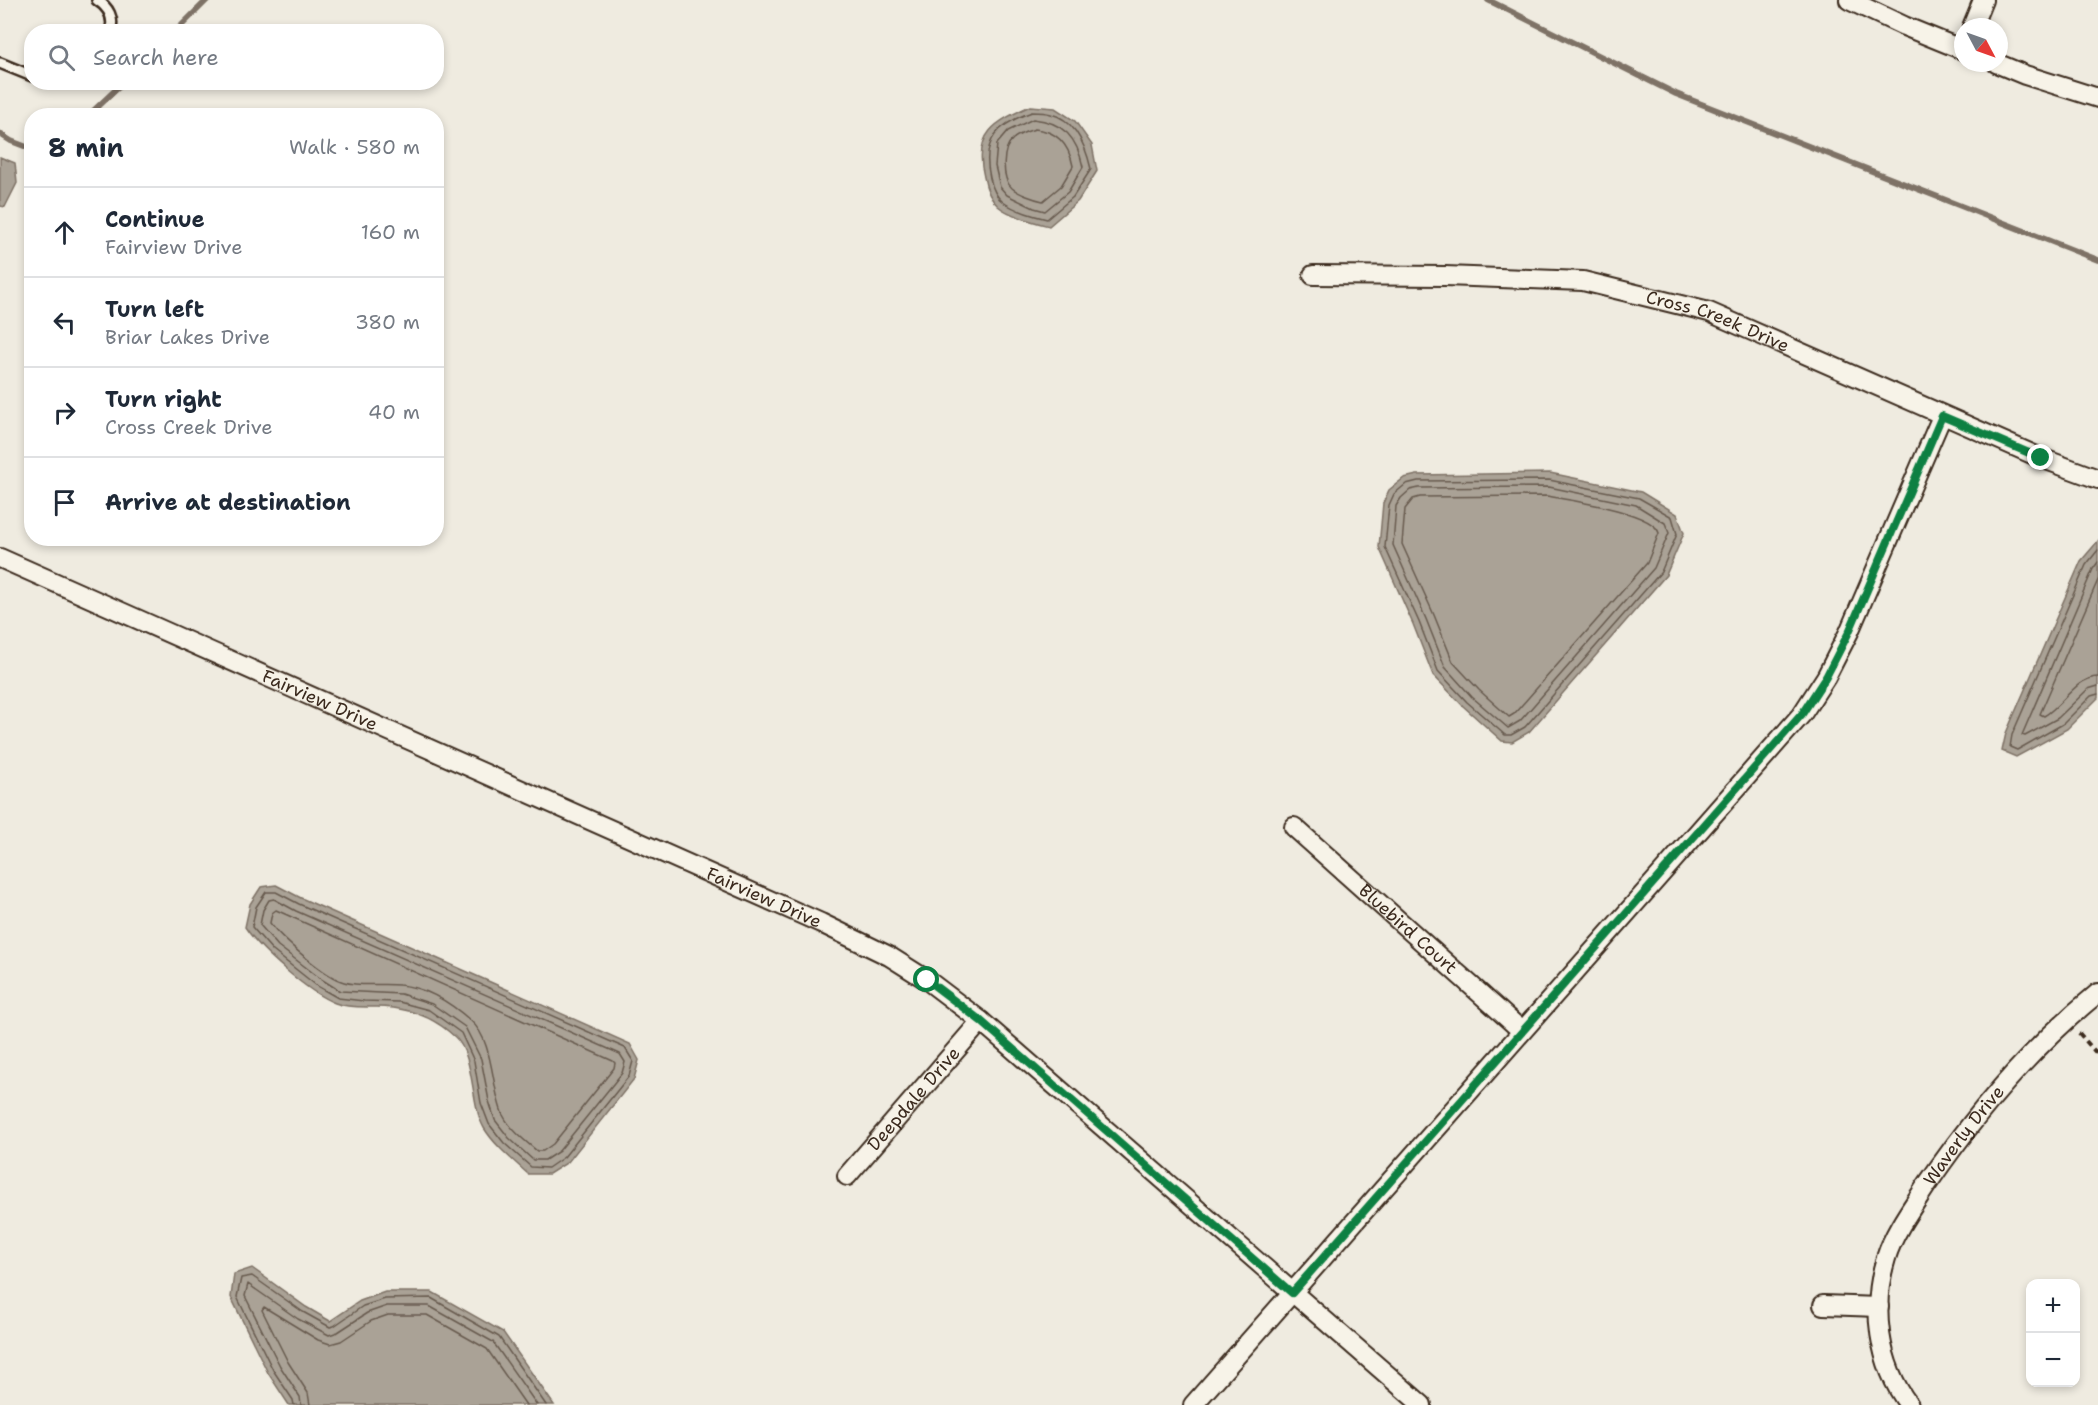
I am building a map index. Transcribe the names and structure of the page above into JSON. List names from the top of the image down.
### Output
{
  "streets": {
    "street": [
      "Cross Creek Drive",
      "Fairview Drive",
      "Bluebird Court",
      "Deepdale Drive",
      "Waverly Drive"
    ]
  },
  "crossings": [
    ["Fairview Drive", "Deepdale Drive"]
  ],
  "north": "bottom right",
  "page": {
    "search": "Search here",
    "heading": ["8 min", "Walk · 580 m"],
    "list": [
      ["Continue", "Fairview Drive", "160 m"],
      ["Turn left", "Briar Lakes Drive", "380 m"],
      ["Turn right", "Cross Creek Drive", "40 m"],
      "Arrive at destination"
    ],
    "map_buttons": ["+", "−"]
  }
}
